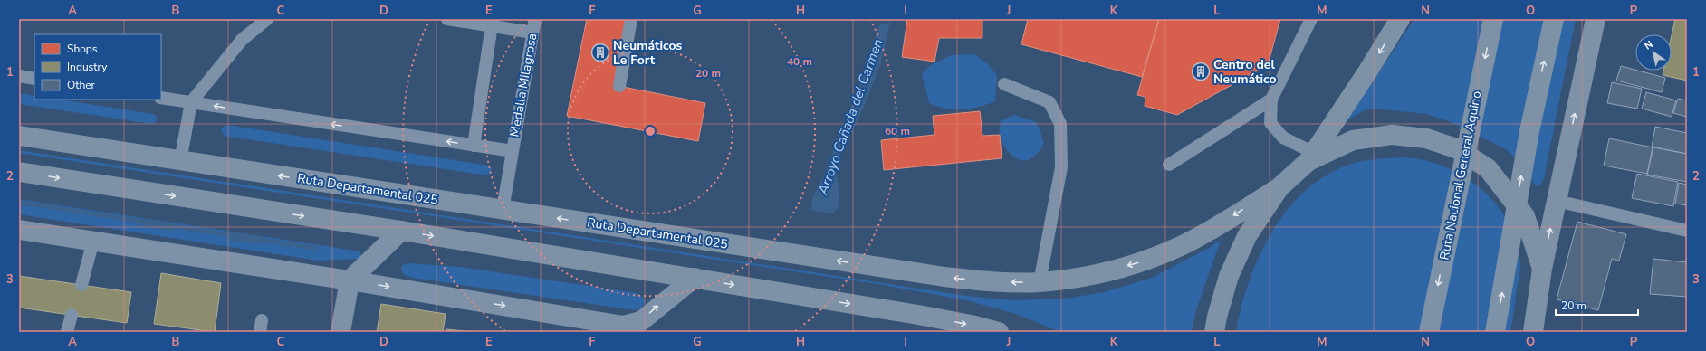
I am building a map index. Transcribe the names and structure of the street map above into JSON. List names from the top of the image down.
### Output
{
  "streets": {
    "highway": ["Ruta Nacional General Aquino", "Ruta Departamental 025"],
    "lane": ["Medalla Milagrosa"]
  },
  "crossings": [
    ["Medalla Milagrosa", "Ruta Departamental 025"]
  ],
  "water": ["Arroyo Cañada del Carmen"],
  "places": {
    "building": ["Neumáticos Le Fort", "Centro del Neumático"]
  },
  "legend": ["Shops", "Industry", "Other"],
  "scale_bar": "20 m",
  "north": "top left",
  "grid": {
    "columns": [
      "A",
      "B",
      "C",
      "D",
      "E",
      "F",
      "G",
      "H",
      "I",
      "J",
      "K",
      "L",
      "M",
      "N",
      "O",
      "P"
    ],
    "rows": ["1", "2", "3"]
  },
  "rings": ["40 m", "20 m", "60 m"]
}
